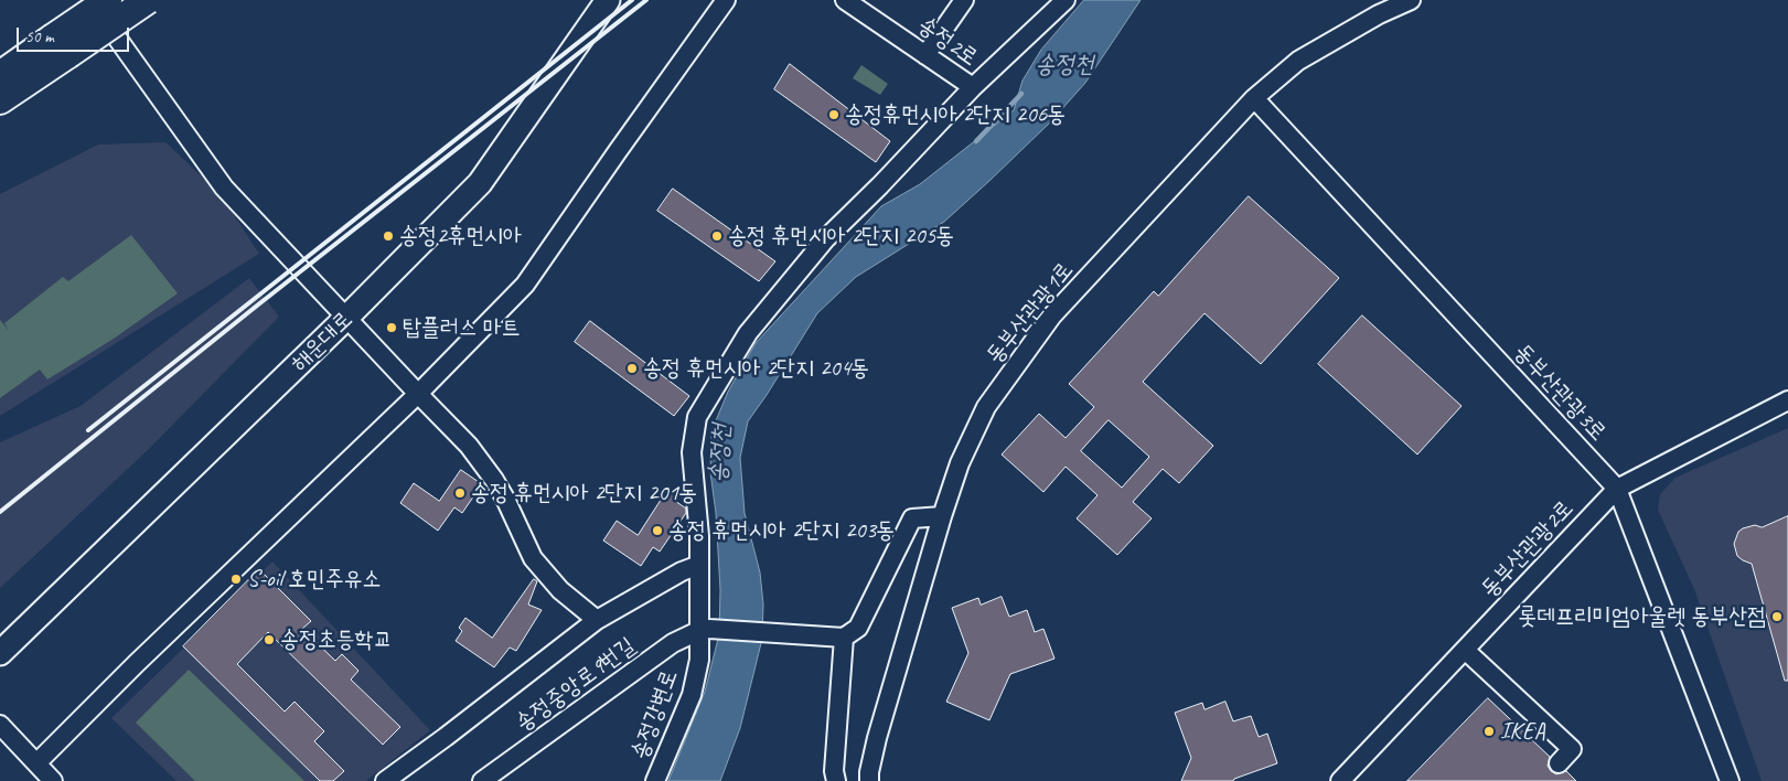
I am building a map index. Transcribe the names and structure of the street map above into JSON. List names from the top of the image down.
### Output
{
  "streets": {
    "main road": ["해운대로"],
    "street": [
      "송정2로",
      "동부산관광1로",
      "동부산관광3로",
      "동부산관광2로",
      "송정중앙로9번길",
      "송정강변로"
    ]
  },
  "crossings": [
    ["송정2로", "송정강변로"],
    ["동부산관광1로", "동부산관광3로"],
    ["동부산관광3로", "동부산관광2로"],
    ["송정중앙로9번길", "송정강변로"]
  ],
  "water": ["송정천"],
  "places": [
    "송정휴먼시아 2단지 206동",
    "송정2휴먼시아",
    "송정 휴먼시아 2단지 205동",
    "탑플러스 마트",
    "송정 휴먼시아 2단지 204동",
    "송정 휴먼시아 2단지 201동",
    "송정 휴먼시아 2단지 203동",
    "S-oil 호민주유소",
    "롯데프리미엄아울렛 동부산점",
    "송정초등학교",
    "IKEA"
  ],
  "scale_bar": "50 m"
}
